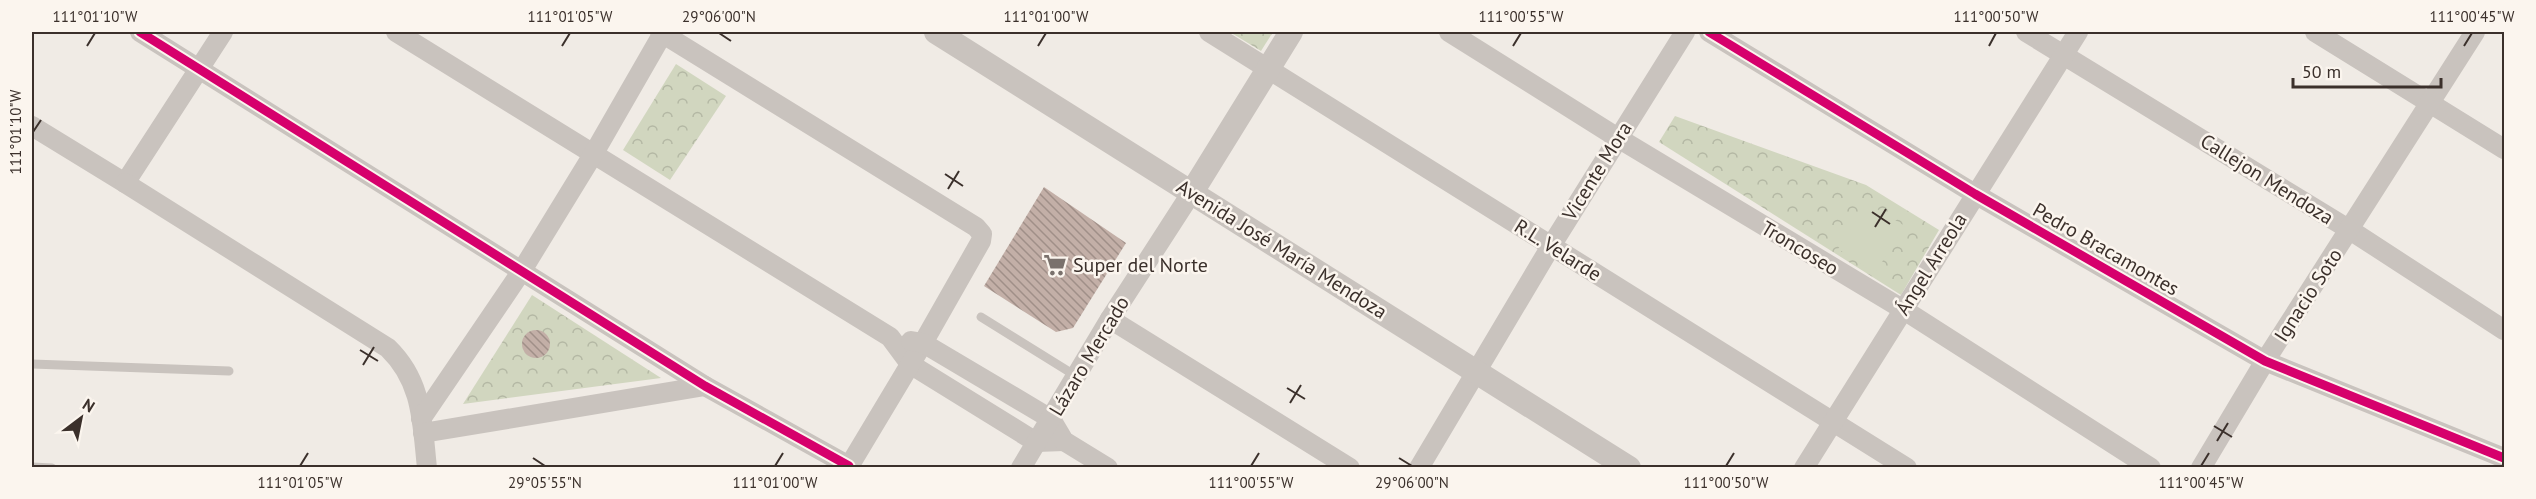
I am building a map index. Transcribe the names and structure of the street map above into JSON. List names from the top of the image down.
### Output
{
  "streets": {
    "street": [
      "Vicente Mora",
      "Callejon Mendoza",
      "Troncoseo",
      "Avenida José María Mendoza",
      "Pedro Bracamontes",
      "R.L. Velarde",
      "Ángel Arreola",
      "Ignacio Soto",
      "Lázaro Mercado"
    ]
  },
  "crossings": [
    ["Vicente Mora", "Troncoseo"],
    ["Vicente Mora", "Avenida José María Mendoza"],
    ["Vicente Mora", "R.L. Velarde"],
    ["Callejon Mendoza", "Ángel Arreola"],
    ["Callejon Mendoza", "Ignacio Soto"],
    ["Troncoseo", "Ángel Arreola"],
    ["Avenida José María Mendoza", "Lázaro Mercado"],
    ["Pedro Bracamontes", "Ángel Arreola"],
    ["Pedro Bracamontes", "Ignacio Soto"],
    ["R.L. Velarde", "Ángel Arreola"],
    ["R.L. Velarde", "Lázaro Mercado"]
  ],
  "places": {
    "supermarket": ["Super del Norte"]
  },
  "scale_bar": "50 m",
  "north": "top right",
  "coordinates": [
    "111°01'10\"W",
    "111°01'05\"W",
    "29°06'00\"N",
    "111°01'00\"W",
    "111°00'55\"W",
    "111°00'50\"W",
    "111°00'45\"W",
    "29°05'55\"N"
  ]
}
